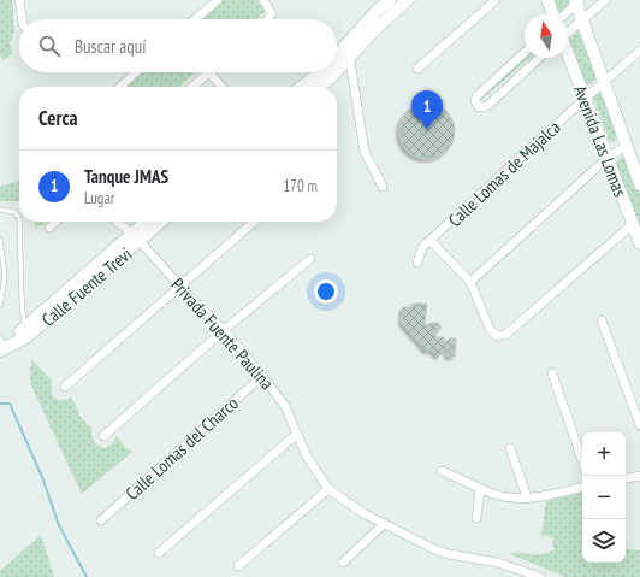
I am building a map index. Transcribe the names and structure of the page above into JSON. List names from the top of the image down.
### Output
{
  "streets": {
    "street": [
      "Avenida Las Lomas",
      "Calle Lomas de Majalca",
      "Calle Fuente Trevi",
      "Privada Fuente Paulina",
      "Calle Lomas del Charco"
    ]
  },
  "crossings": [
    ["Avenida Las Lomas", "Calle Lomas de Majalca"],
    ["Calle Fuente Trevi", "Privada Fuente Paulina"],
    ["Privada Fuente Paulina", "Calle Lomas del Charco"]
  ],
  "north": "top",
  "page": {
    "search": "Buscar aquí",
    "heading": "Cerca",
    "pins": "1",
    "list": [
      {
        "mark": "1",
        "name": "Tanque JMAS",
        "note": "Lugar",
        "value": "170 m"
      }
    ],
    "map_buttons": ["+", "−"]
  }
}
